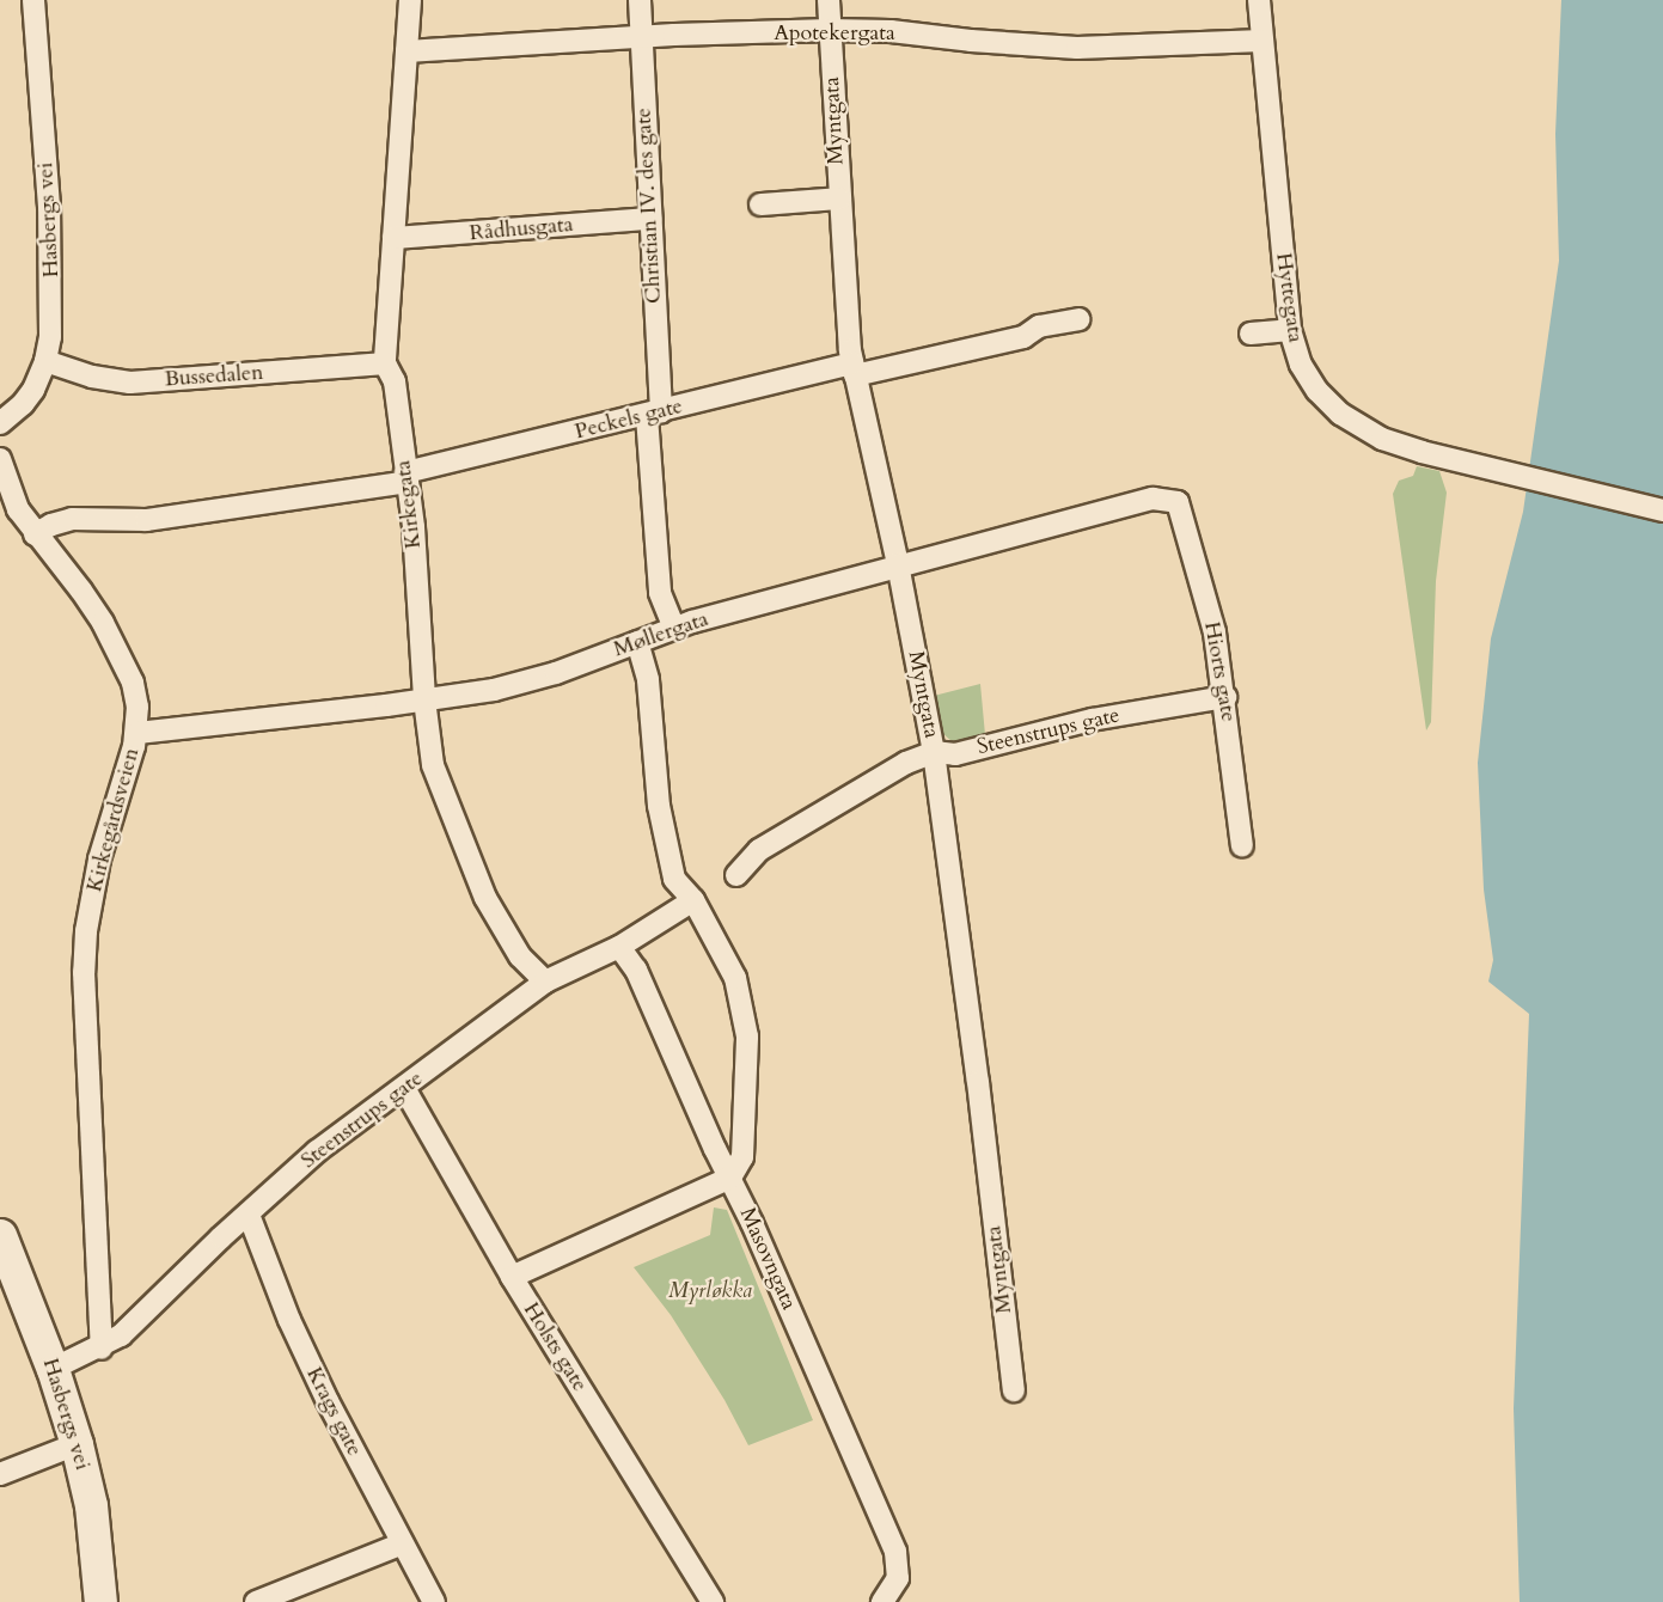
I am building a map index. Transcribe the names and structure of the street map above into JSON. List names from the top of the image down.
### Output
{
  "streets": {
    "street": [
      "Apotekergata",
      "Myntgata",
      "Christian IV. des gate",
      "Hasbergs vei",
      "Rådhusgata",
      "Hyttegata",
      "Bussedalen",
      "Peckels gate",
      "Kirkegata",
      "Møllergata",
      "Hiorts gate",
      "Steenstrups gate",
      "Kirkegårdsveien",
      "Masovngata",
      "Holsts gate",
      "Krags gate"
    ]
  },
  "crossings": [
    ["Apotekergata", "Myntgata"],
    ["Apotekergata", "Christian IV. des gate"],
    ["Apotekergata", "Hyttegata"],
    ["Apotekergata", "Kirkegata"],
    ["Myntgata", "Peckels gate"],
    ["Myntgata", "Møllergata"],
    ["Myntgata", "Steenstrups gate"],
    ["Christian IV. des gate", "Rådhusgata"],
    ["Christian IV. des gate", "Peckels gate"],
    ["Christian IV. des gate", "Møllergata"],
    ["Hasbergs vei", "Bussedalen"],
    ["Hasbergs vei", "Steenstrups gate"],
    ["Rådhusgata", "Kirkegata"],
    ["Bussedalen", "Kirkegata"],
    ["Peckels gate", "Kirkegata"],
    ["Peckels gate", "Kirkegårdsveien"],
    ["Kirkegata", "Møllergata"],
    ["Kirkegata", "Steenstrups gate"],
    ["Møllergata", "Hiorts gate"],
    ["Møllergata", "Kirkegårdsveien"],
    ["Hiorts gate", "Steenstrups gate"],
    ["Steenstrups gate", "Kirkegårdsveien"],
    ["Steenstrups gate", "Masovngata"],
    ["Steenstrups gate", "Holsts gate"],
    ["Steenstrups gate", "Krags gate"]
  ],
  "parks": ["Myrløkka"]
}
